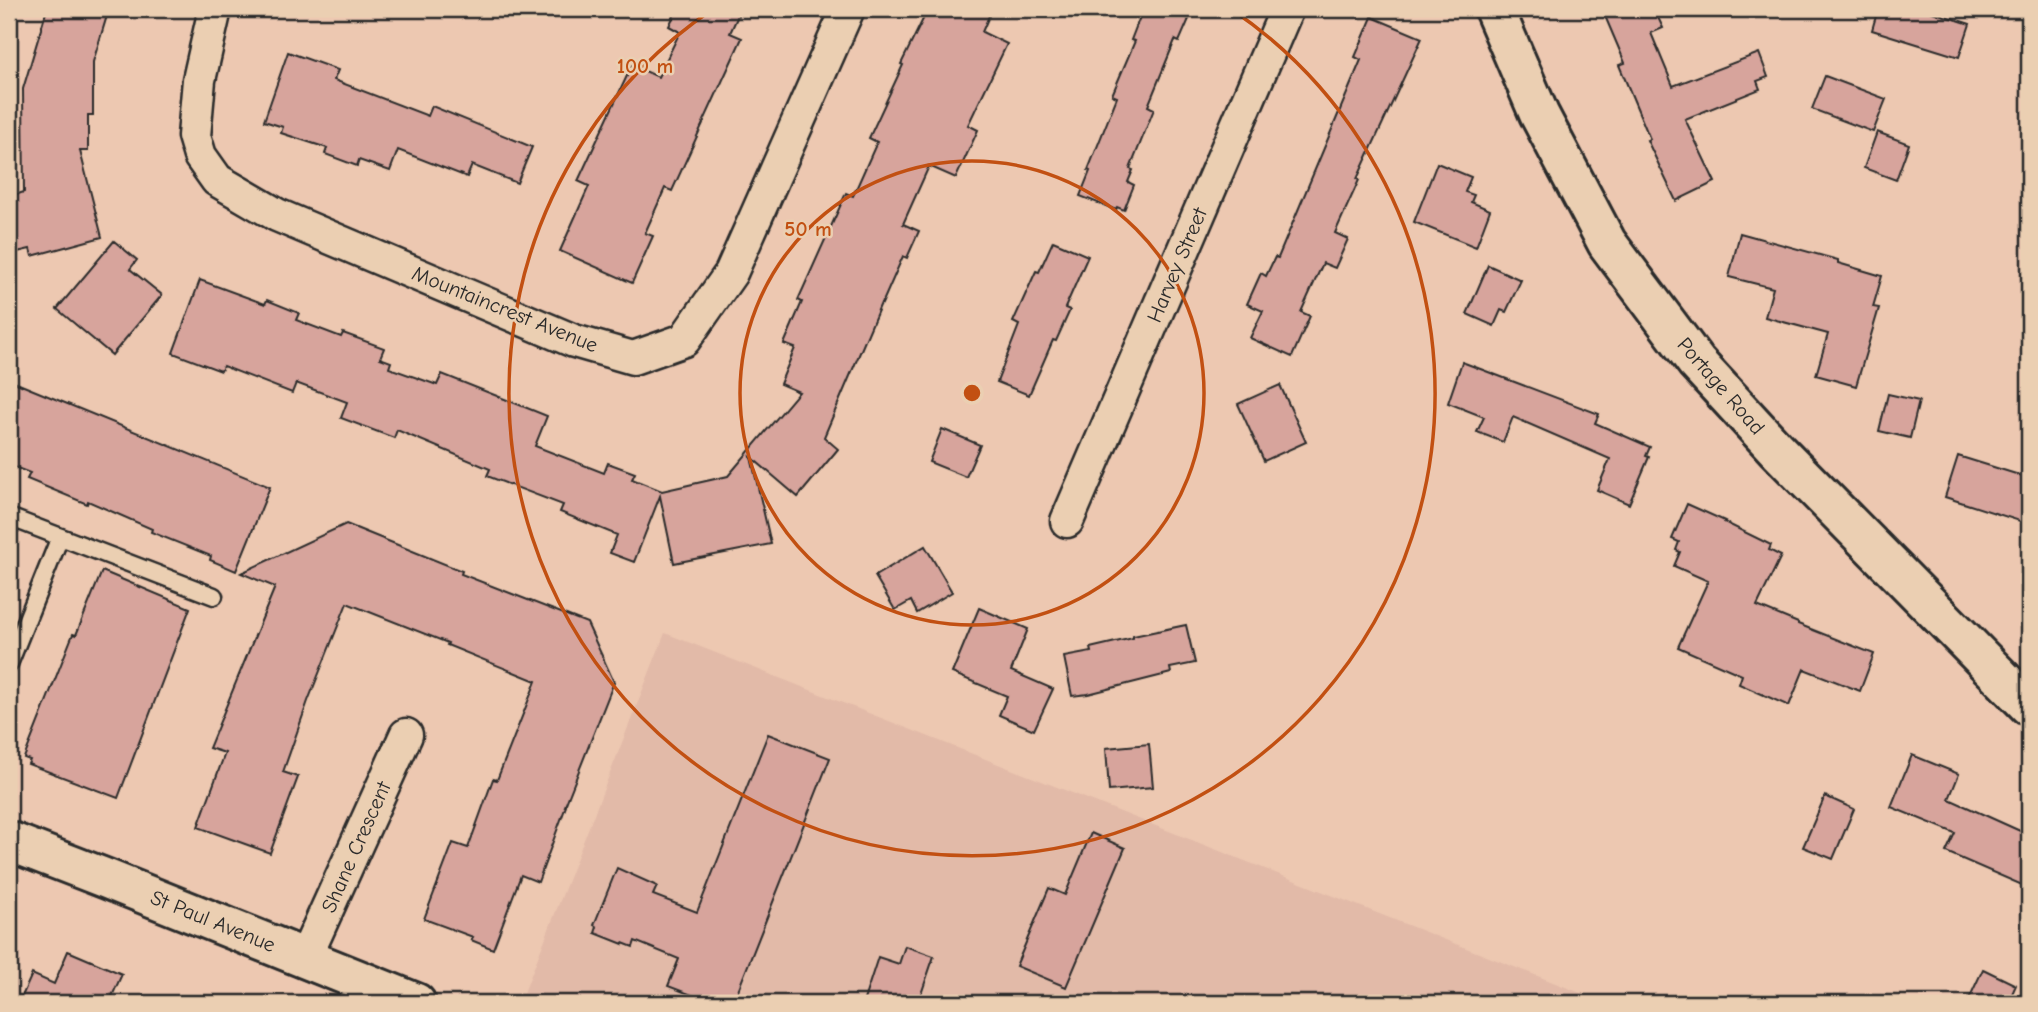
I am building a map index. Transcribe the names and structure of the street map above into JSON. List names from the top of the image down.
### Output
{
  "streets": {
    "street": [
      "Harvey Street",
      "Mountaincrest Avenue",
      "Portage Road",
      "Shane Crescent",
      "St Paul Avenue"
    ]
  },
  "crossings": [
    ["Shane Crescent", "St Paul Avenue"]
  ],
  "rings": ["100 m", "50 m"]
}
